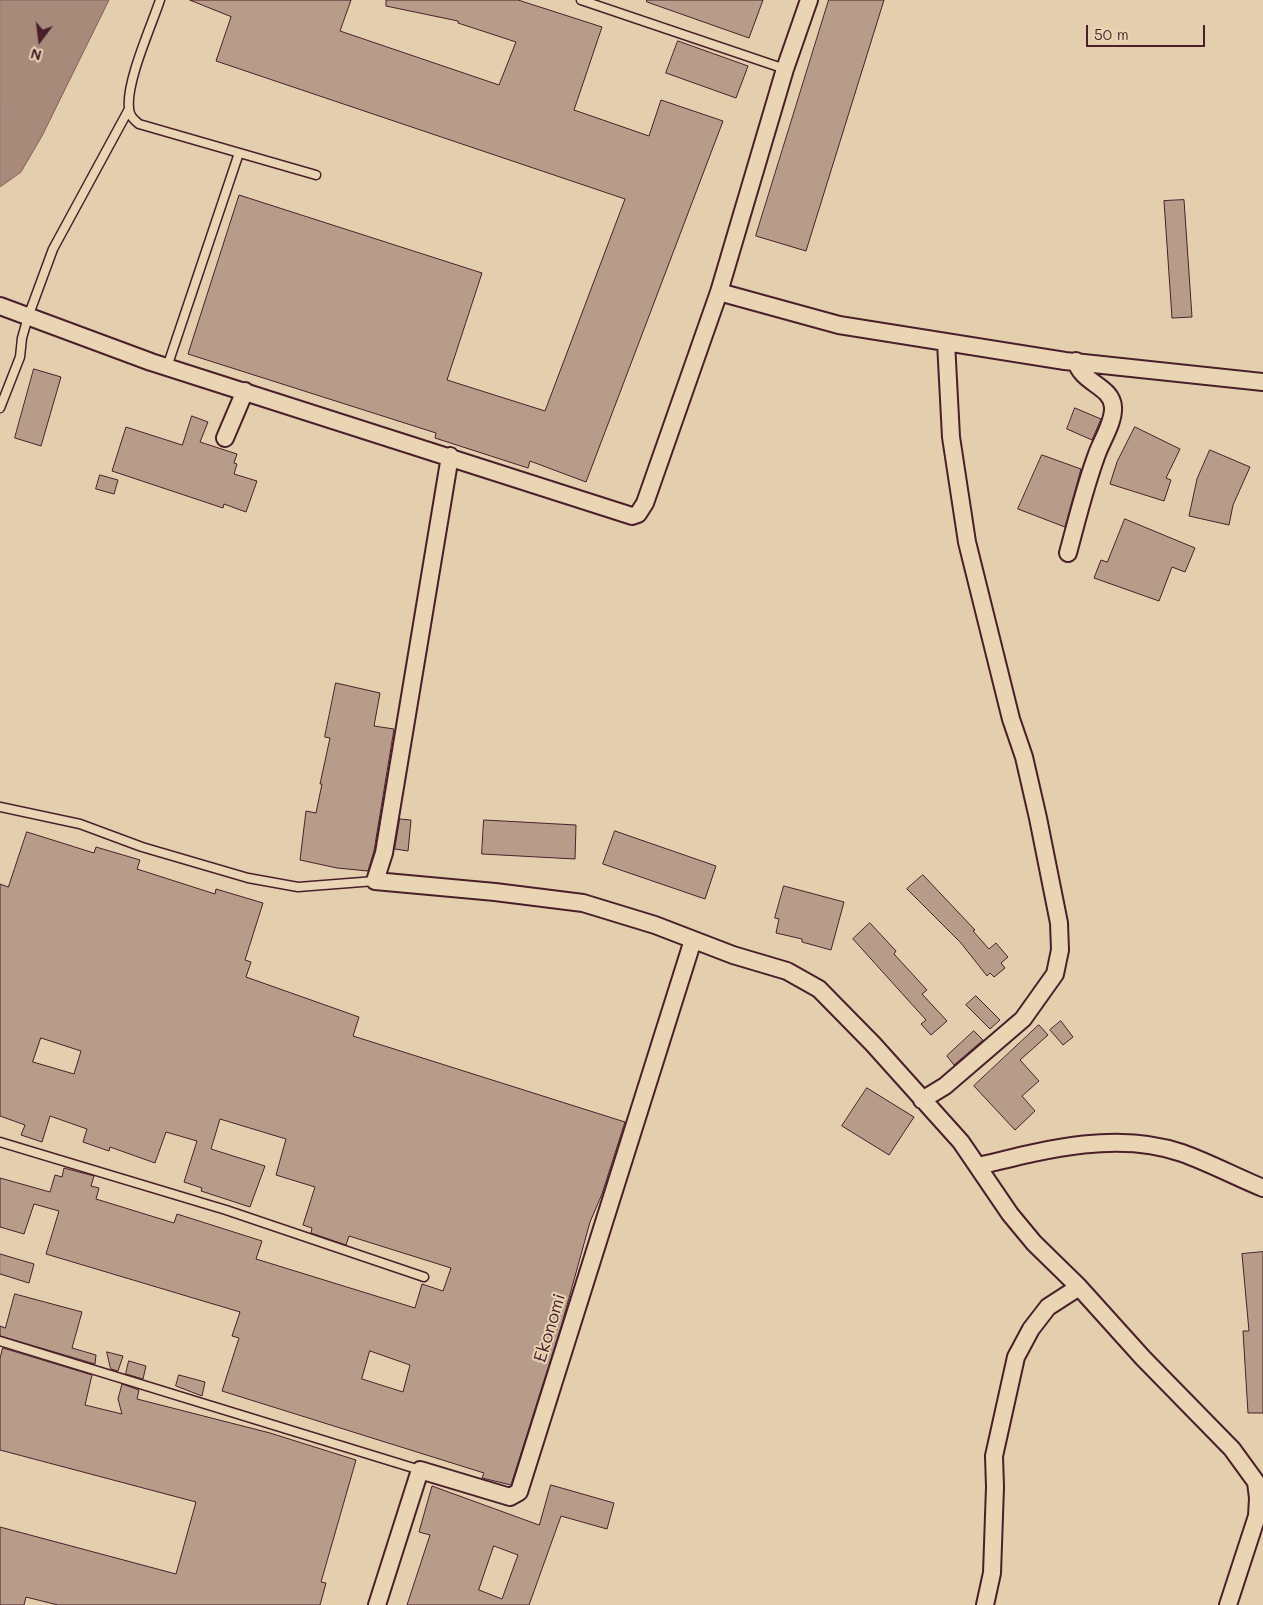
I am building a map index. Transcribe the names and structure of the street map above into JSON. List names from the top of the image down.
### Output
{
  "streets": {
    "street": ["Ekonomi"]
  },
  "scale_bar": "50 m",
  "north": "bottom"
}
